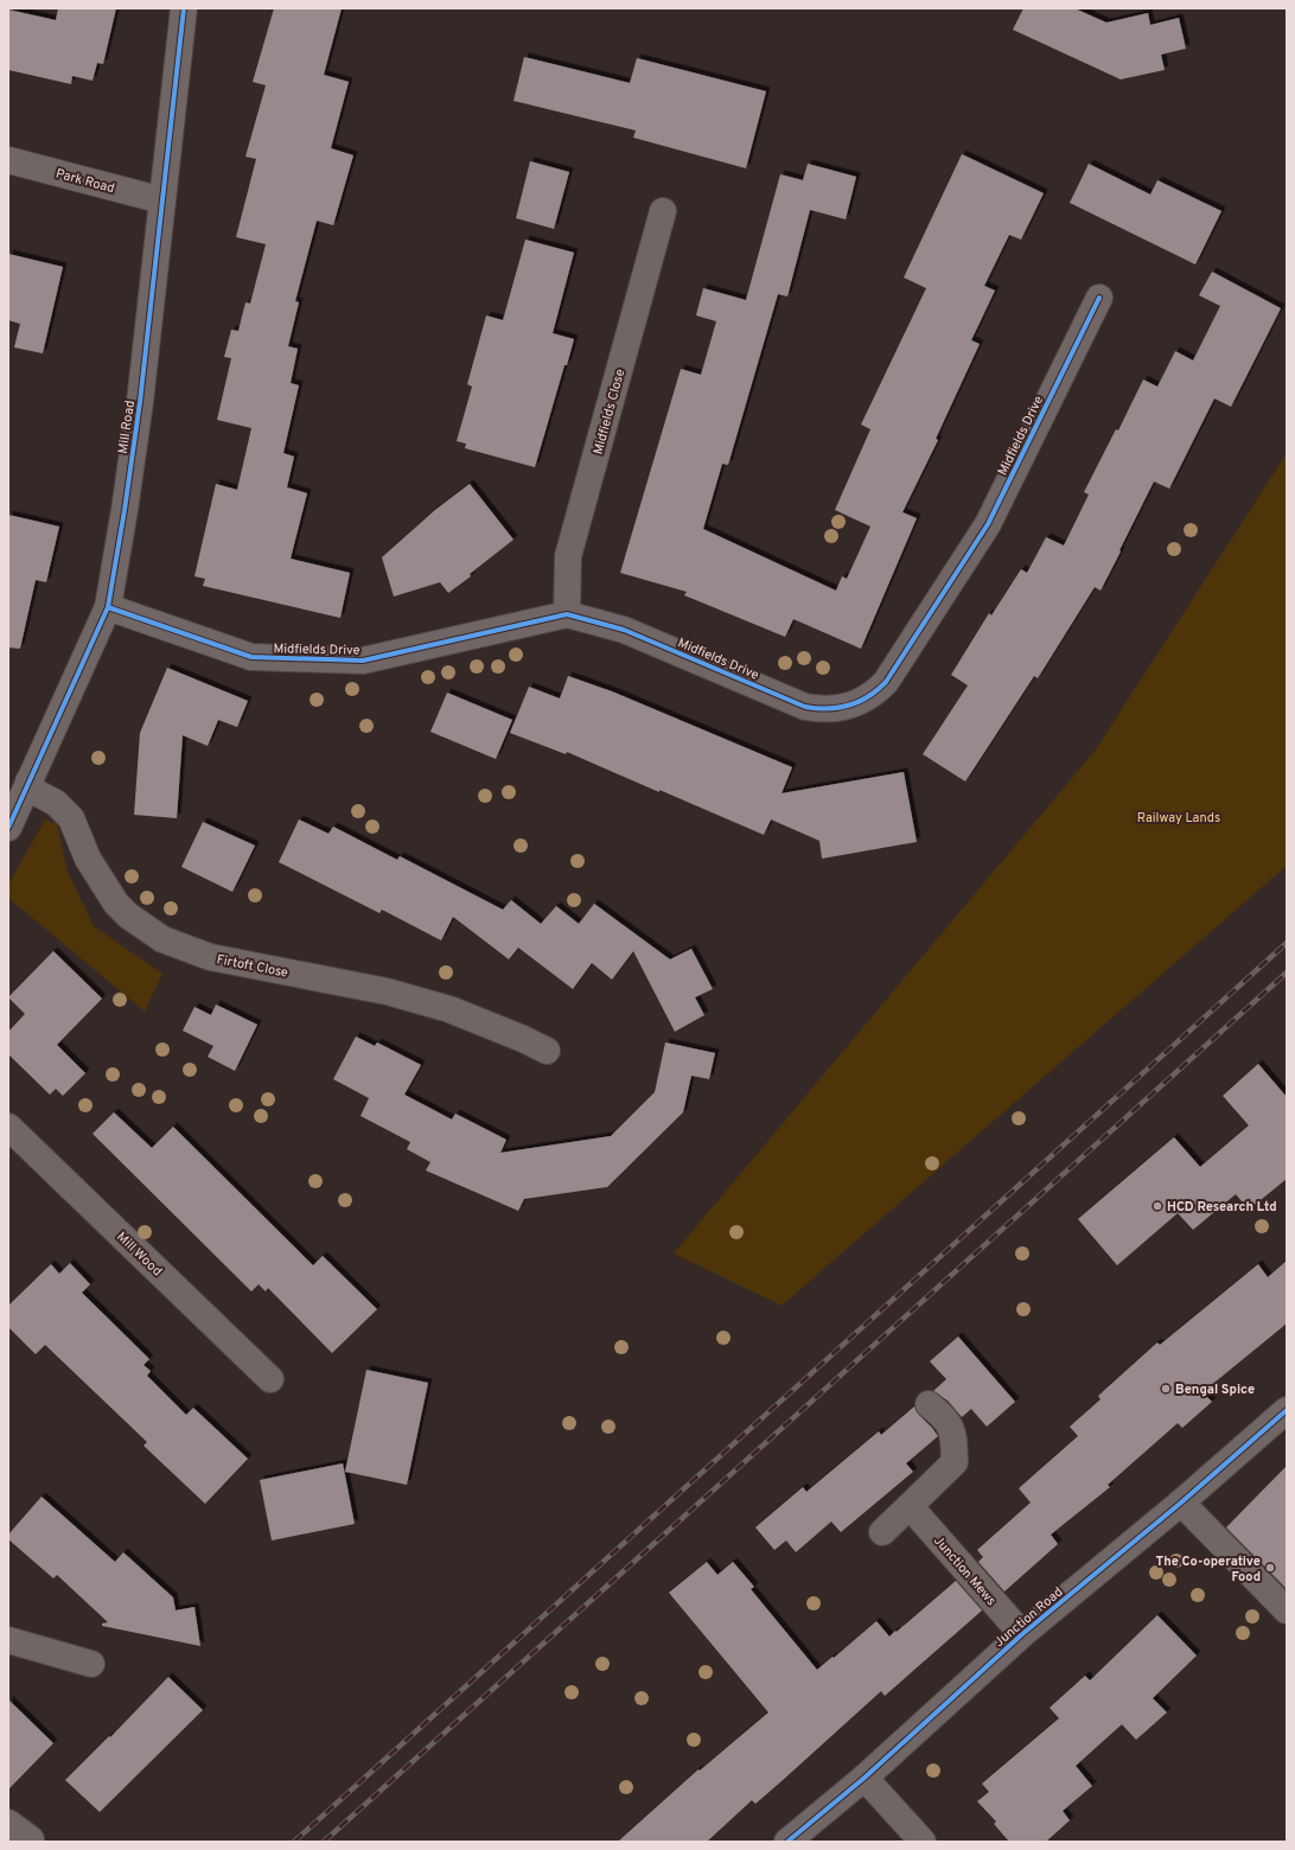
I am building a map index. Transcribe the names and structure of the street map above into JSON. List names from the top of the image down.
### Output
{
  "streets": {
    "street": [
      "Park Road",
      "Midfields Close",
      "Mill Road",
      "Midfields Drive",
      "Firtoft Close",
      "Mill Wood",
      "Junction Mews",
      "Junction Road"
    ]
  },
  "crossings": [
    ["Park Road", "Mill Road"],
    ["Midfields Close", "Midfields Drive"],
    ["Mill Road", "Midfields Drive"],
    ["Mill Road", "Firtoft Close"],
    ["Junction Mews", "Junction Road"]
  ],
  "parks": ["Railway Lands"],
  "places": ["HCD Research Ltd", "Bengal Spice", "The Co-operative Food"]
}
